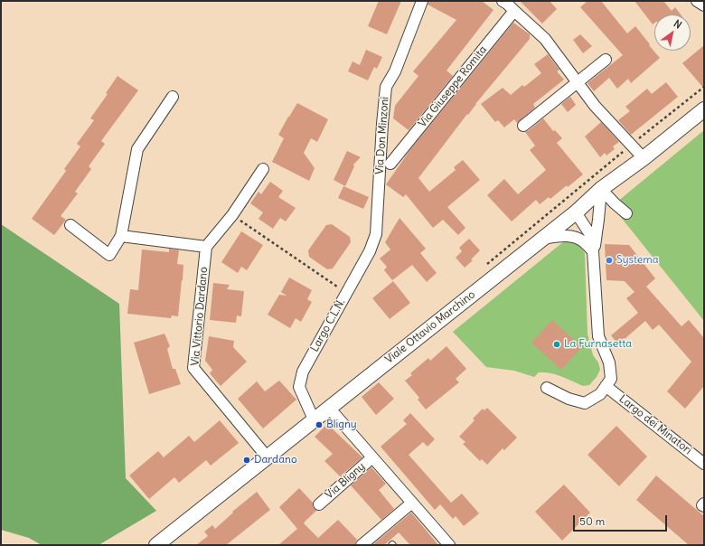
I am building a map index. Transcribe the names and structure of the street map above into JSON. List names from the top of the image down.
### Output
{
  "streets": {
    "street": [
      "Via Giuseppe Romita",
      "Via Don Minzoni",
      "Via Vittorio Dardano",
      "Largo C.L.N.",
      "Viale Ottavio Marchino",
      "Largo dei Minatori",
      "Via Bligny"
    ]
  },
  "crossings": [
    ["Via Don Minzoni", "Largo C.L.N."],
    ["Via Vittorio Dardano", "Viale Ottavio Marchino"],
    ["Largo C.L.N.", "Viale Ottavio Marchino"],
    ["Viale Ottavio Marchino", "Via Bligny"]
  ],
  "places": [
    "Systema",
    "La Furnasetta",
    "Bligny",
    "Dardano"
  ],
  "scale_bar": "50 m",
  "north": "top right"
}
